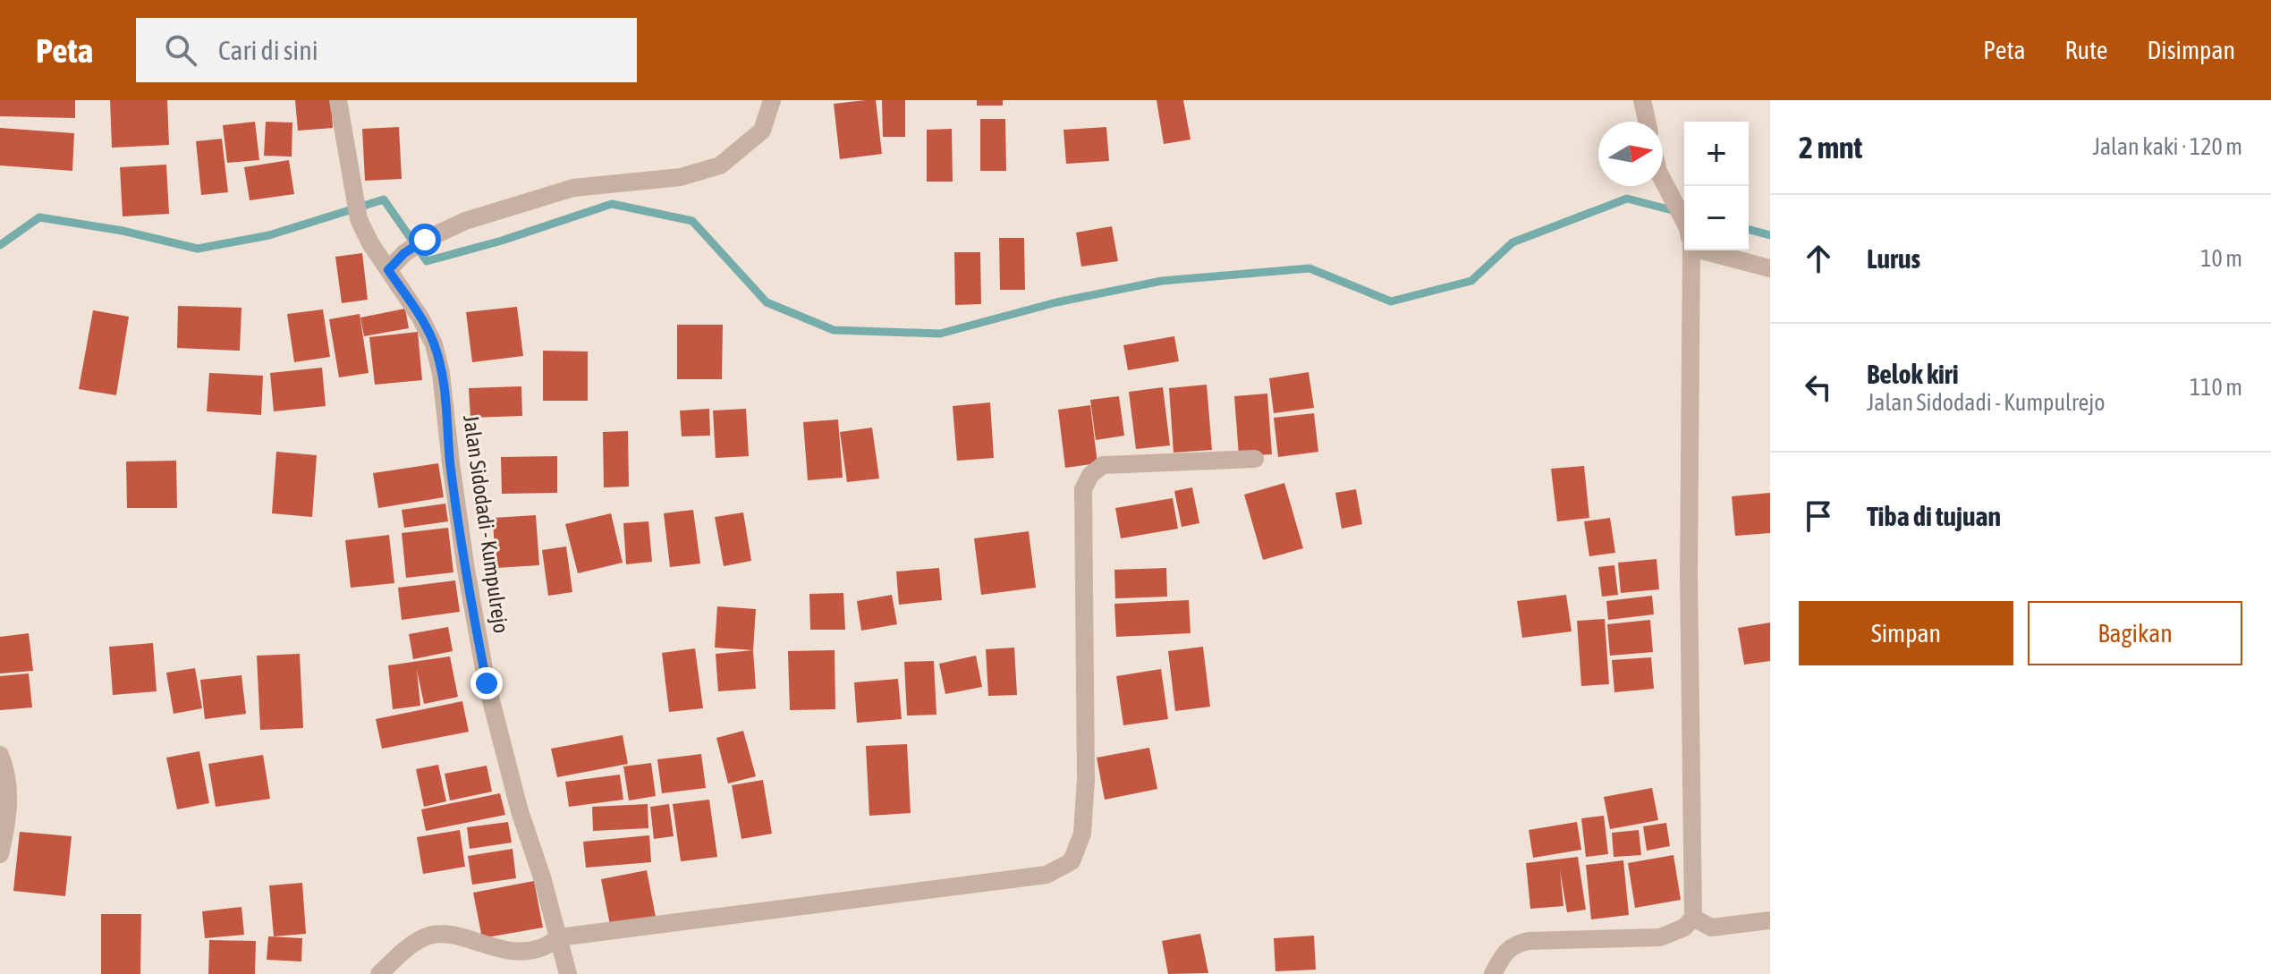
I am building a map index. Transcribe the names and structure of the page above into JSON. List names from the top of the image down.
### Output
{
  "streets": {
    "street": ["Jalan Sidodadi - Kumpulrejo"]
  },
  "north": "right",
  "page": {
    "header": "Peta",
    "search": "Cari di sini",
    "nav": ["Peta", "Rute", "Disimpan"],
    "heading": ["2 mnt", "Jalan kaki · 120 m"],
    "map_buttons": ["+", "−"],
    "list": [
      ["Lurus", "10 m"],
      ["Belok kiri", "Jalan Sidodadi - Kumpulrejo", "110 m"],
      "Tiba di tujuan"
    ],
    "buttons": ["Simpan", "Bagikan"]
  }
}
